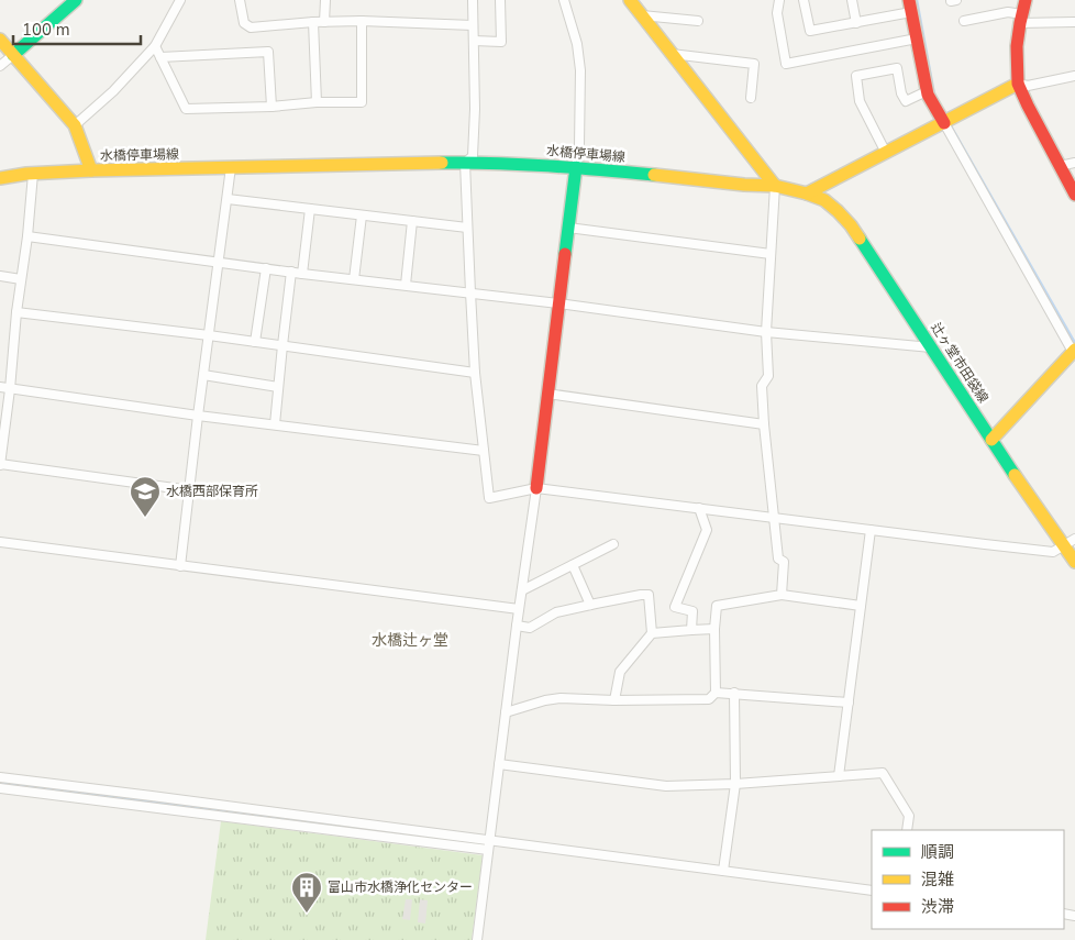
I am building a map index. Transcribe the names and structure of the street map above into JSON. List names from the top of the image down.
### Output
{
  "streets": {
    "main road": ["水橋停車場線", "辻ヶ堂市田袋線"]
  },
  "crossings": [
    ["水橋停車場線", "辻ヶ堂市田袋線"]
  ],
  "districts": ["水橋辻ヶ堂"],
  "places": {
    "school or university": ["水橋西部保育所"],
    "building": ["富山市水橋浄化センター"]
  },
  "legend": ["順調", "混雑", "渋滞"],
  "scale_bar": "100 m"
}
